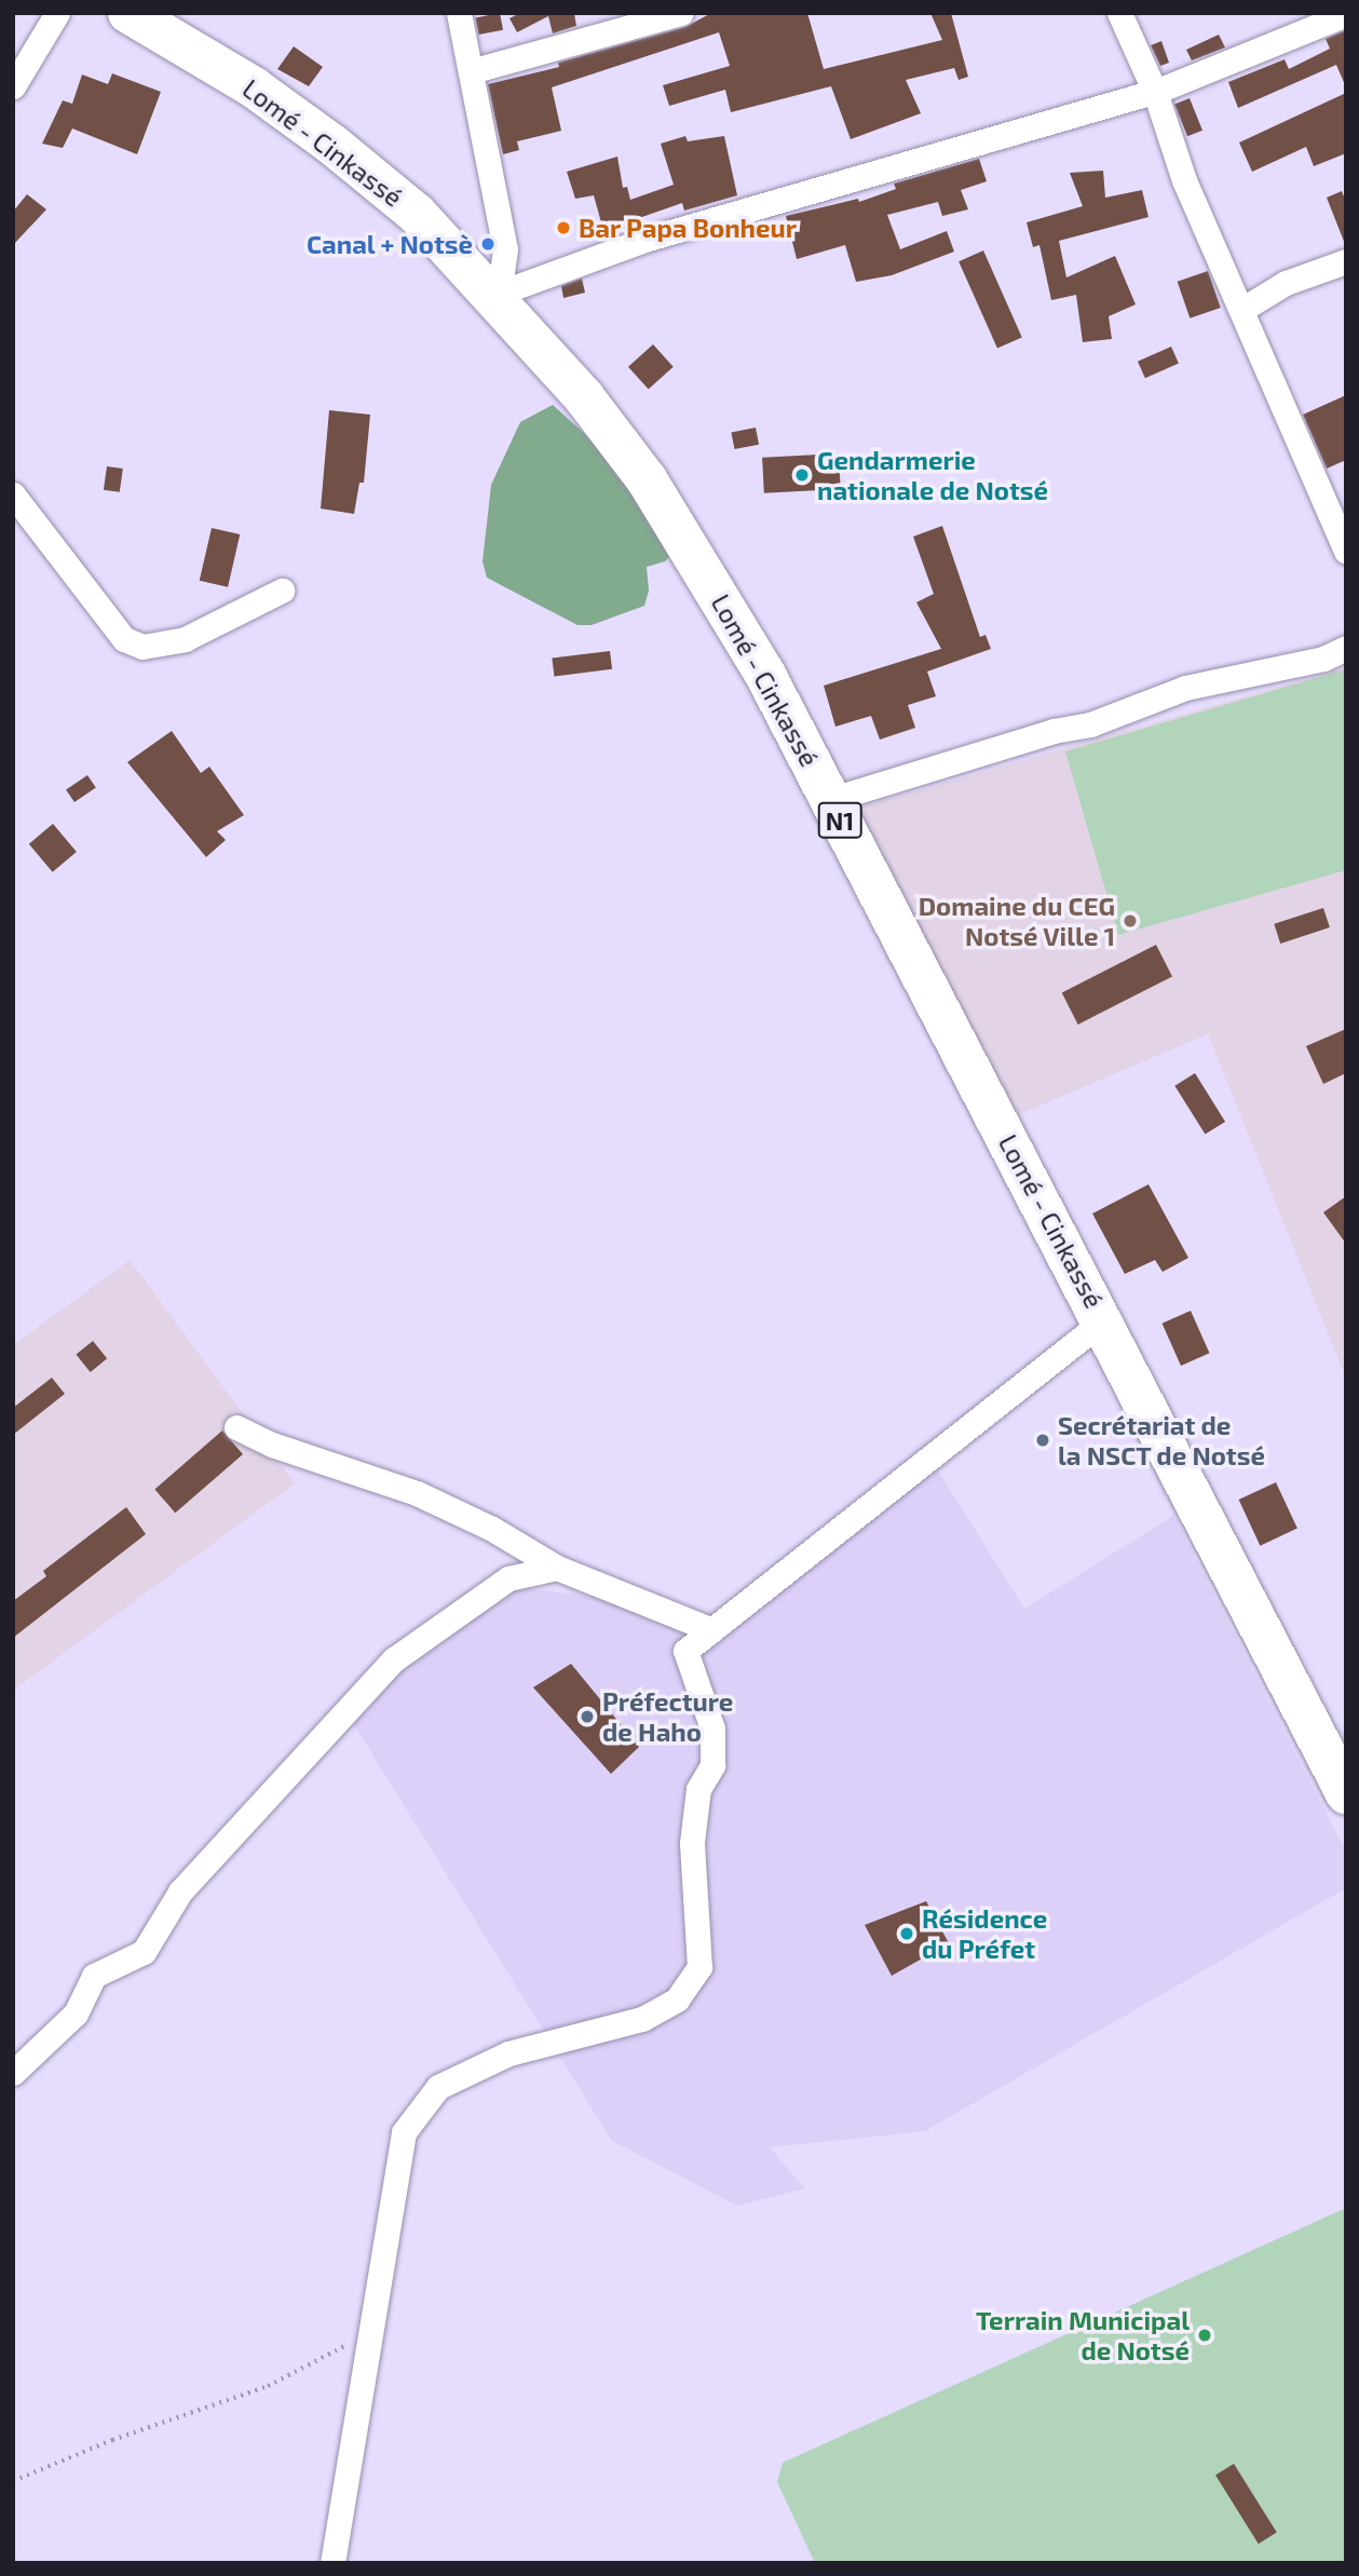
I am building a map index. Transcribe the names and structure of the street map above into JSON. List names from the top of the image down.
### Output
{
  "streets": {
    "highway": ["Lomé - Cinkassé", "N1"]
  },
  "places": [
    "Bar Papa Bonheur",
    "Canal + Notsè",
    "Gendarmerie nationale de Notsé",
    "Domaine du CEG Notsé Ville 1",
    "Secrétariat de la NSCT de Notsé",
    "Préfecture de Haho",
    "Résidence du Préfet",
    "Terrain Municipal de Notsé"
  ]
}
